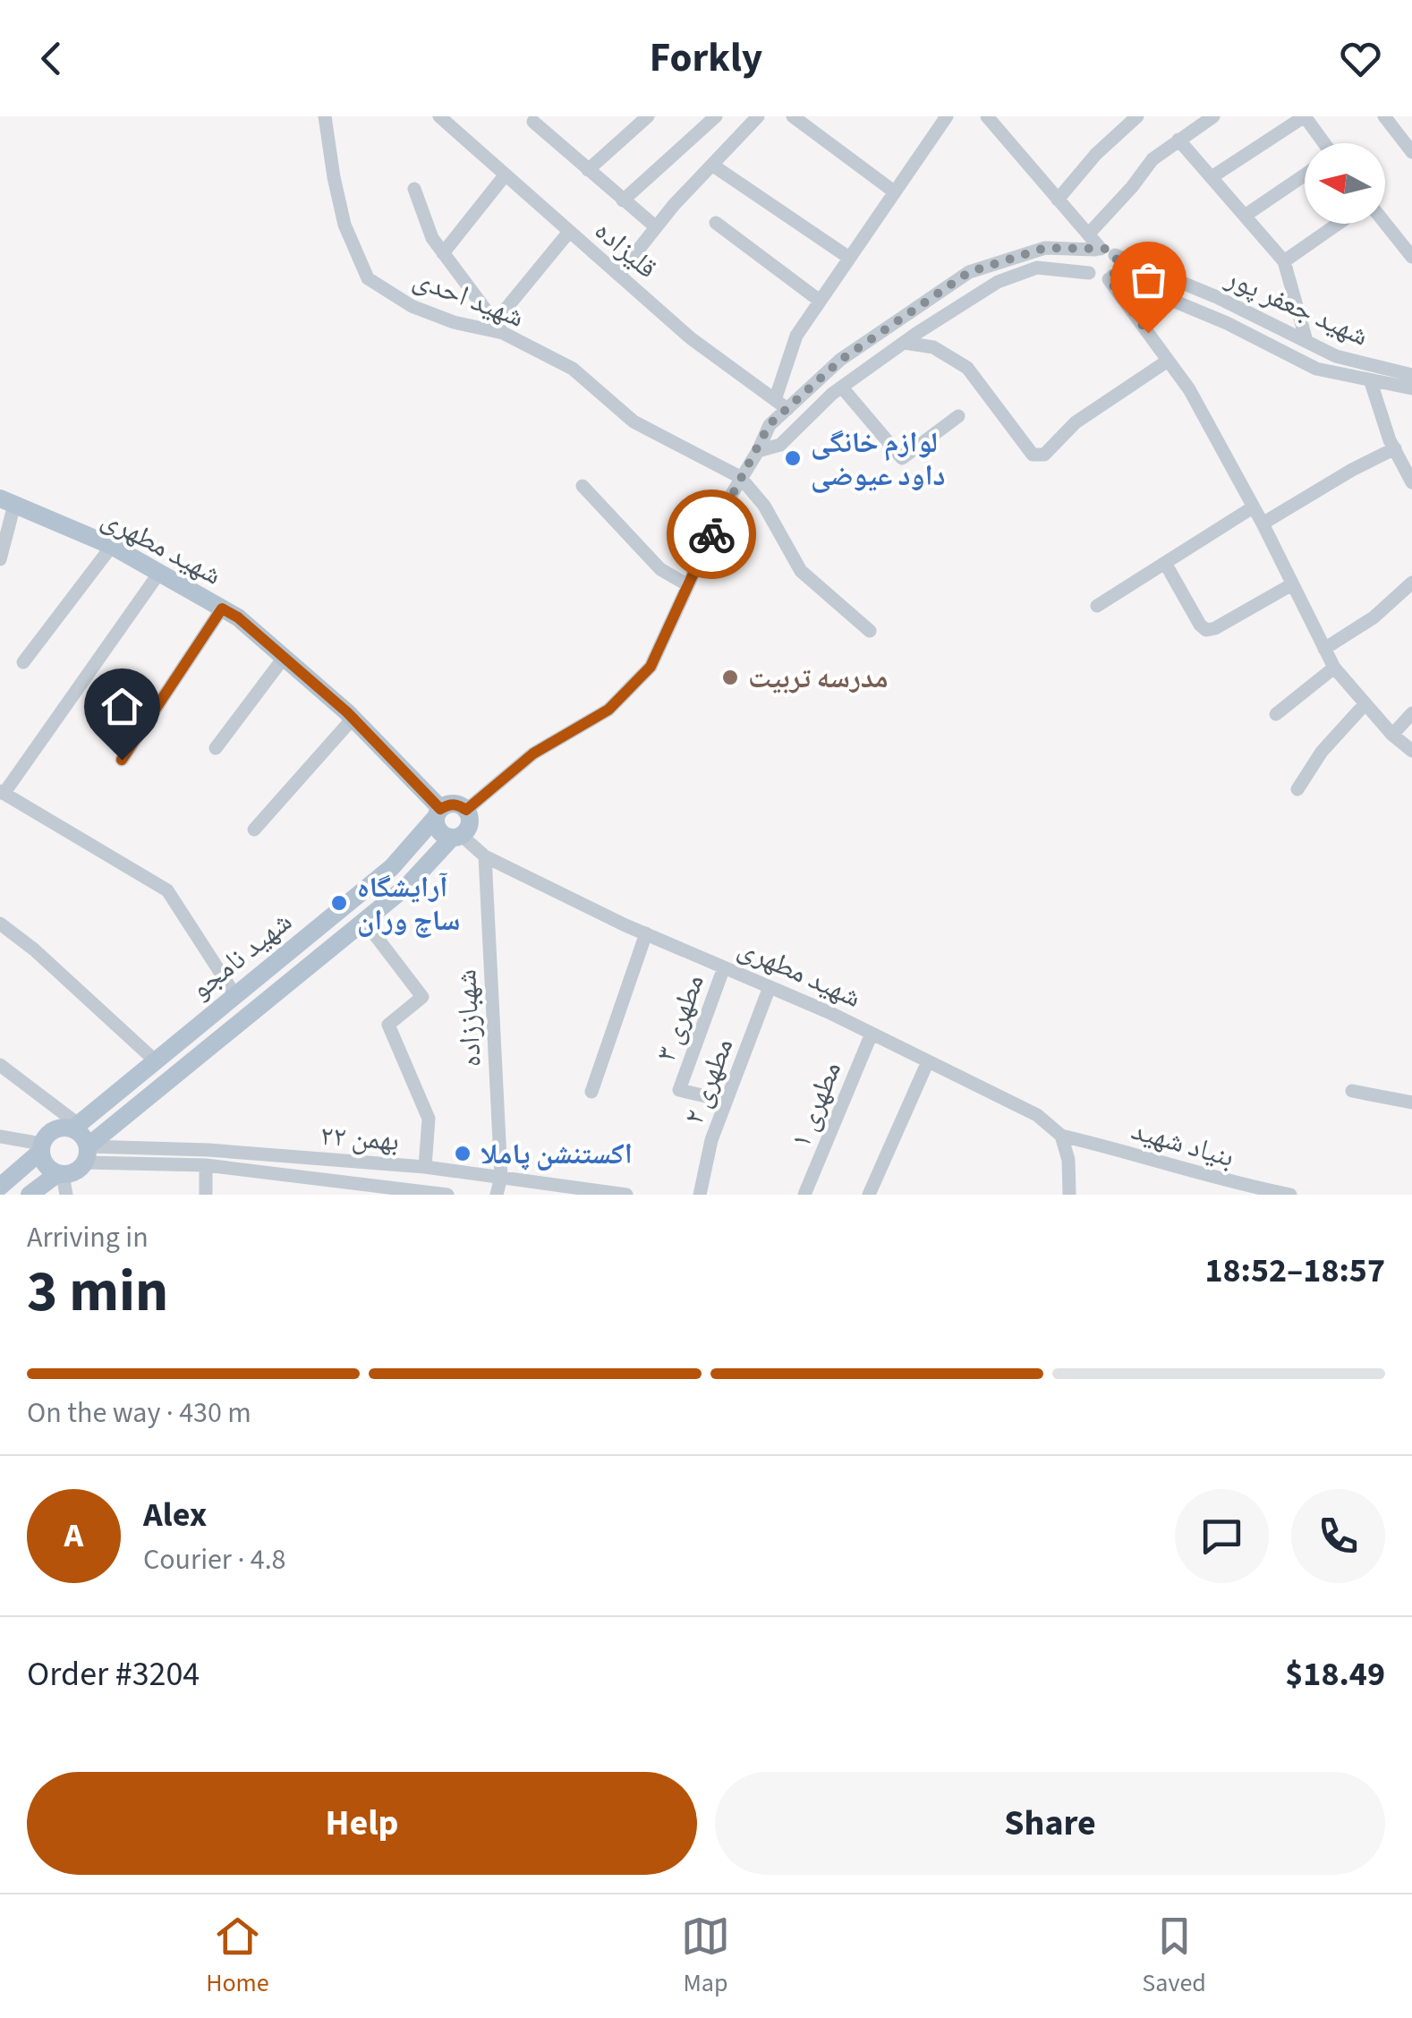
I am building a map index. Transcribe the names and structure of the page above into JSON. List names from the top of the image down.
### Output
{
  "streets": {
    "main road": ["شهید مطهری", "شهید نامجو"],
    "street": [
      "قلیزاده",
      "شهید احدی",
      "شهید جعفر پور",
      "مطهری ۳",
      "شهباززاده",
      "مطهری ۲",
      "مطهری ۱",
      "۲۲ بهمن",
      "بنیاد شهید"
    ]
  },
  "crossings": [
    ["شهید مطهری", "شهید نامجو"],
    ["شهید مطهری", "مطهری ۳"],
    ["شهید مطهری", "شهباززاده"],
    ["شهید مطهری", "مطهری ۲"],
    ["شهید مطهری", "مطهری ۱"],
    ["شهید مطهری", "بنیاد شهید"],
    ["شهید نامجو", "۲۲ بهمن"],
    ["مطهری ۳", "مطهری ۲"],
    ["شهباززاده", "۲۲ بهمن"]
  ],
  "places": [
    "لوازم خانگی داود عیوضی",
    "مدرسه تربیت",
    "آرایشگاه ساچ وران",
    "اکستنشن پاملا"
  ],
  "north": "left",
  "page": {
    "header": "Forkly",
    "heading": ["3 min", "Arriving in", "18:52–18:57"],
    "panel": [
      "Alex",
      "Courier · 4.8",
      "Order #3204",
      "$18.49"
    ],
    "bar": "On the way · 430 m",
    "round": "A",
    "buttons": ["Help", "Share"],
    "tabs": ["Home", "Map", "Saved"]
  }
}
